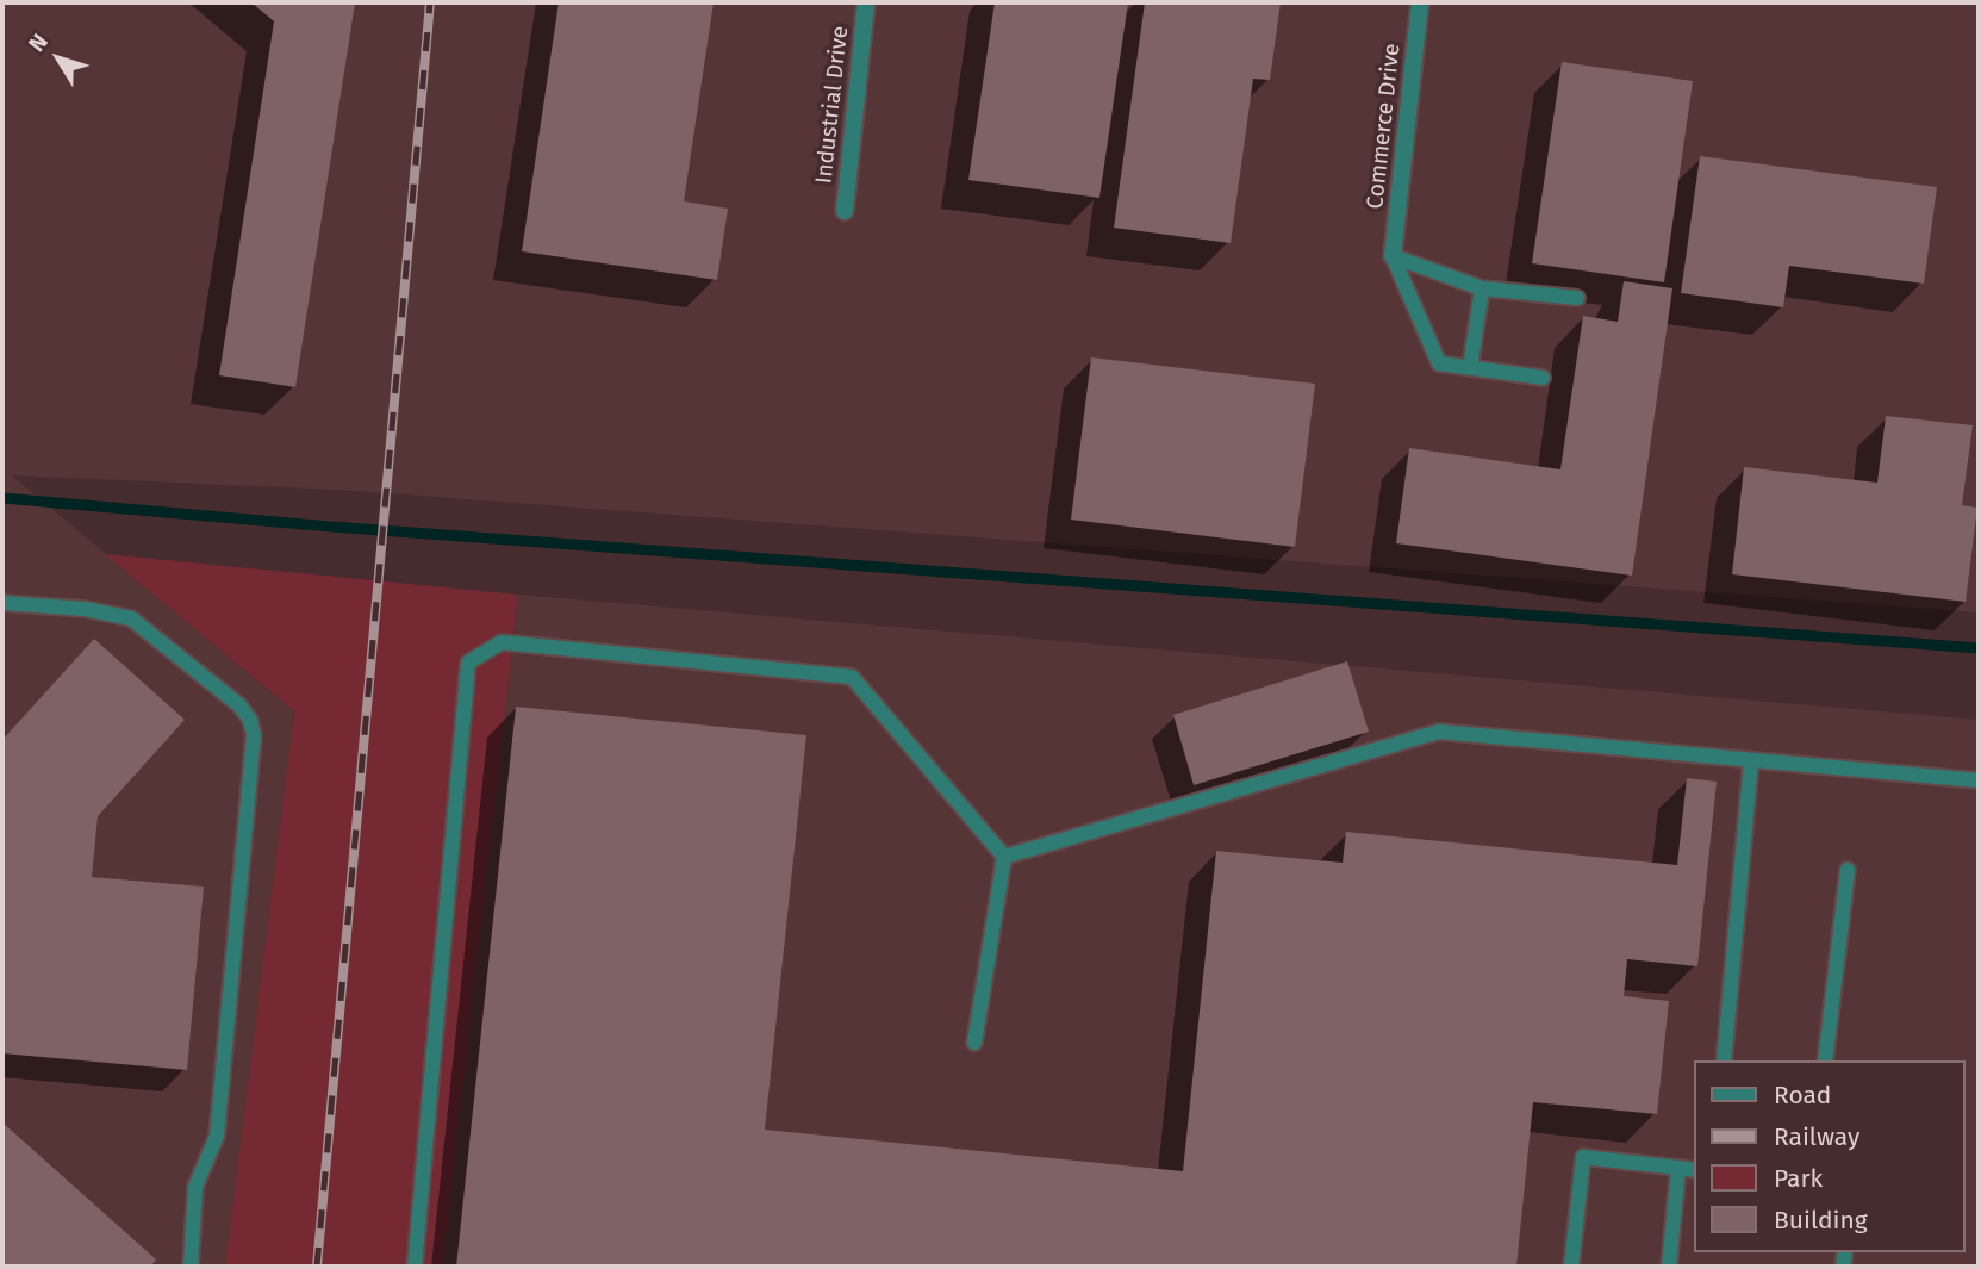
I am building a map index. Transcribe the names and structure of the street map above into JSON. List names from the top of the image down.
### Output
{
  "streets": {
    "street": ["Industrial Drive", "Commerce Drive"]
  },
  "legend": [
    "Road",
    "Railway",
    "Park",
    "Building"
  ],
  "north": "top left"
}
